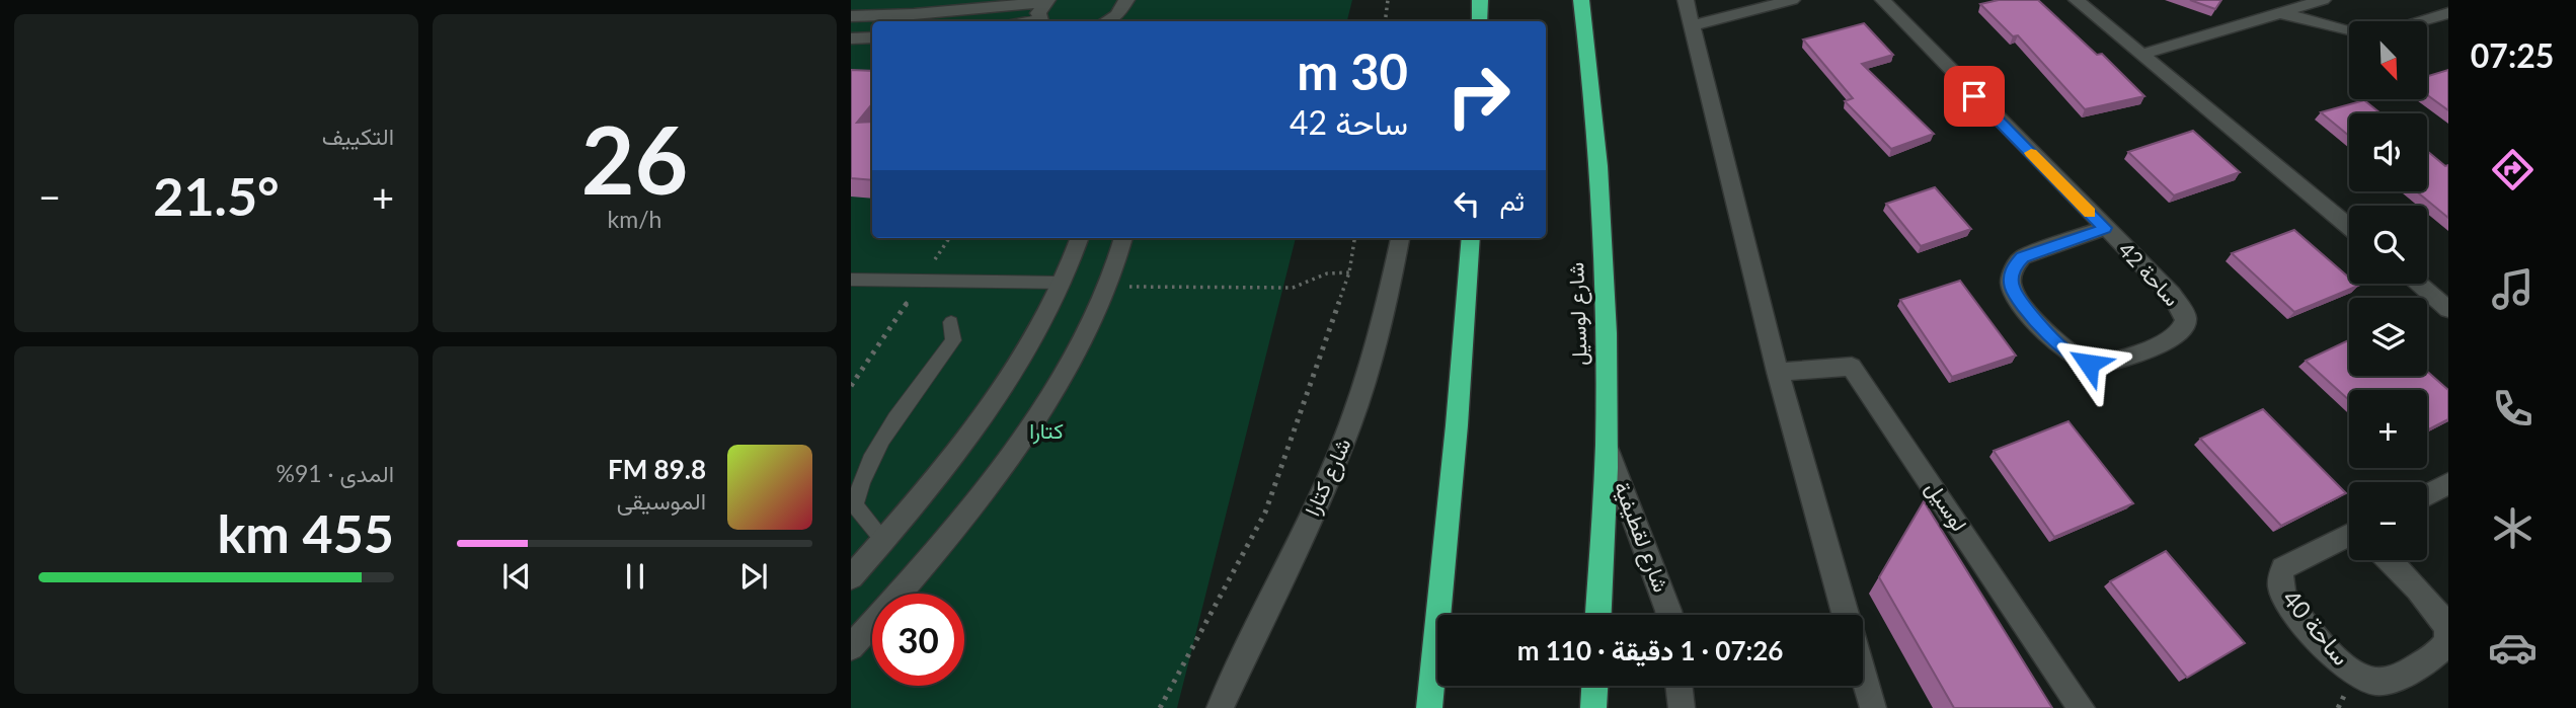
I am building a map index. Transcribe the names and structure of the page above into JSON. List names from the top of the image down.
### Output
{
  "streets": {
    "highway": ["شارع لوسيل"],
    "street": [
      "ساحة 42",
      "شارع كتارا",
      "لوسيل",
      "شارع لقطيفية",
      "ساحة 40"
    ]
  },
  "crossings": [
    ["شارع لوسيل", "شارع لقطيفية"]
  ],
  "parks": ["كتارا"],
  "north": "bottom right",
  "page": {
    "tabs": "07:25",
    "tile": [
      ["26", "km/h"],
      "التكييف",
      ["المدى · 91%", "455 km"]
    ],
    "map_buttons": ["+", "−"],
    "turn": ["30 m", "ساحة 42"],
    "heat": ["−", "21.5°", "+"],
    "then": "ثم",
    "song": ["89.8 FM", "الموسيقى"],
    "limit": "30",
    "trip": "07:26 · 1 دقيقة · 110 m"
  }
}
